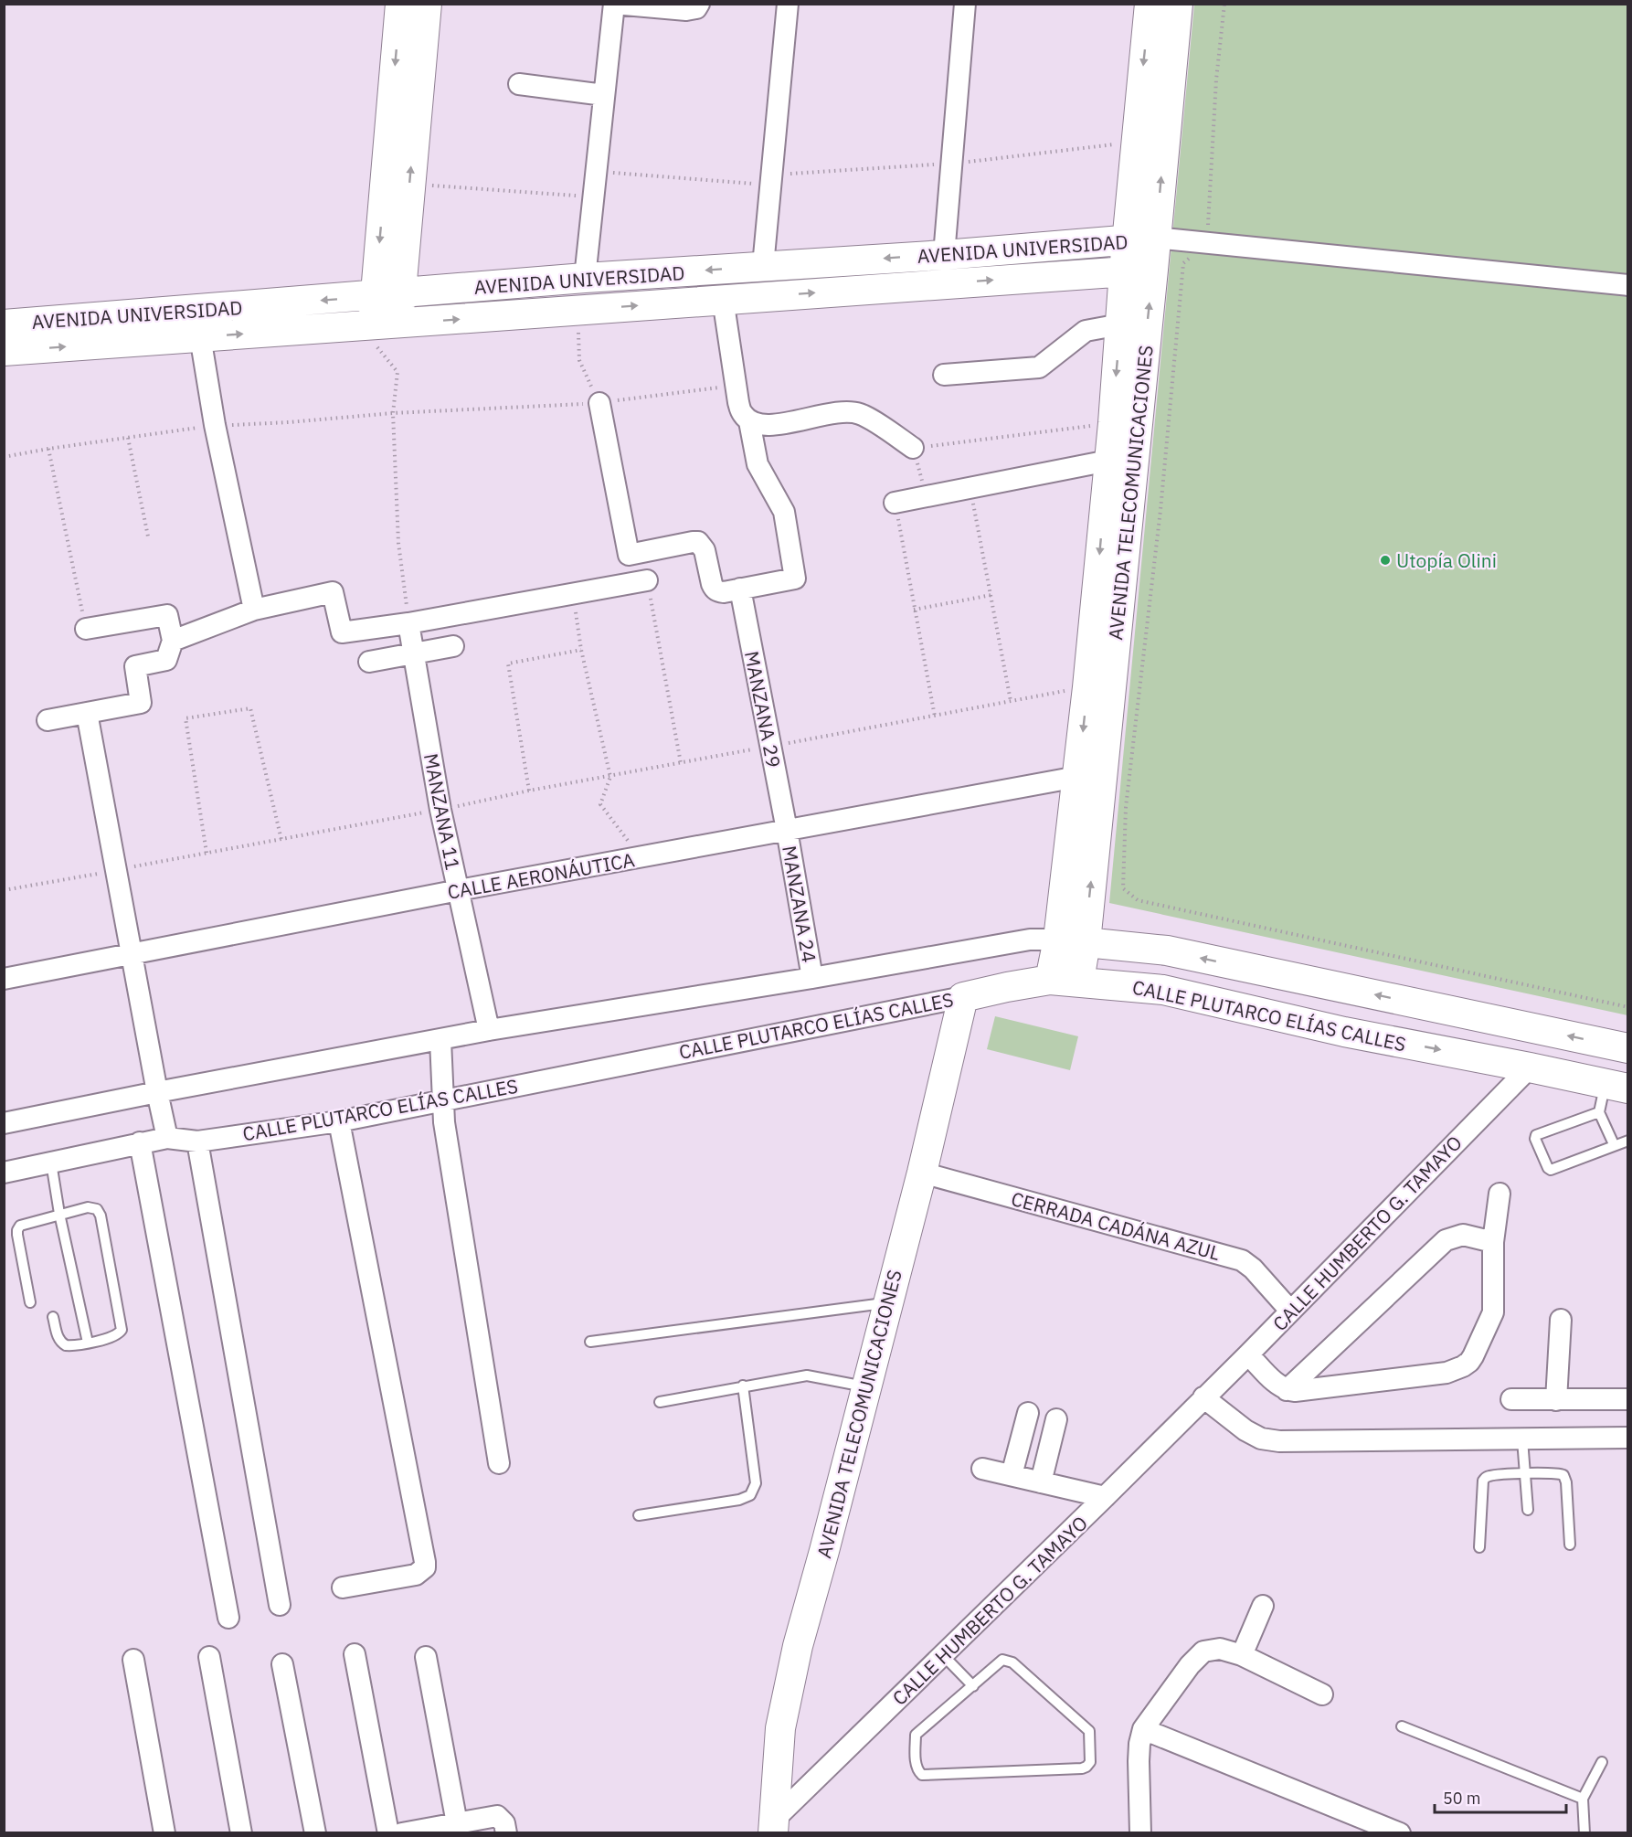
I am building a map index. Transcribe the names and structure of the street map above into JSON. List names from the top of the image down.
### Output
{
  "streets": {
    "street": [
      "AVENIDA UNIVERSIDAD",
      "AVENIDA TELECOMUNICACIONES",
      "MANZANA 29",
      "MANZANA 11",
      "CALLE AERONÁUTICA",
      "MANZANA 24",
      "CALLE PLUTARCO ELÍAS CALLES",
      "CERRADA CADÁNA AZUL",
      "CALLE HUMBERTO G. TAMAYO"
    ]
  },
  "crossings": [
    ["AVENIDA UNIVERSIDAD", "AVENIDA TELECOMUNICACIONES"],
    ["AVENIDA TELECOMUNICACIONES", "CALLE AERONÁUTICA"],
    ["AVENIDA TELECOMUNICACIONES", "CALLE PLUTARCO ELÍAS CALLES"],
    ["AVENIDA TELECOMUNICACIONES", "CERRADA CADÁNA AZUL"],
    ["AVENIDA TELECOMUNICACIONES", "CALLE HUMBERTO G. TAMAYO"],
    ["MANZANA 29", "CALLE AERONÁUTICA"],
    ["MANZANA 29", "MANZANA 24"],
    ["MANZANA 11", "CALLE AERONÁUTICA"],
    ["MANZANA 11", "CALLE PLUTARCO ELÍAS CALLES"],
    ["CALLE AERONÁUTICA", "MANZANA 24"],
    ["MANZANA 24", "CALLE PLUTARCO ELÍAS CALLES"],
    ["CALLE PLUTARCO ELÍAS CALLES", "CALLE HUMBERTO G. TAMAYO"],
    ["CERRADA CADÁNA AZUL", "CALLE HUMBERTO G. TAMAYO"]
  ],
  "places": ["Utopía Olini"],
  "scale_bar": "50 m"
}
